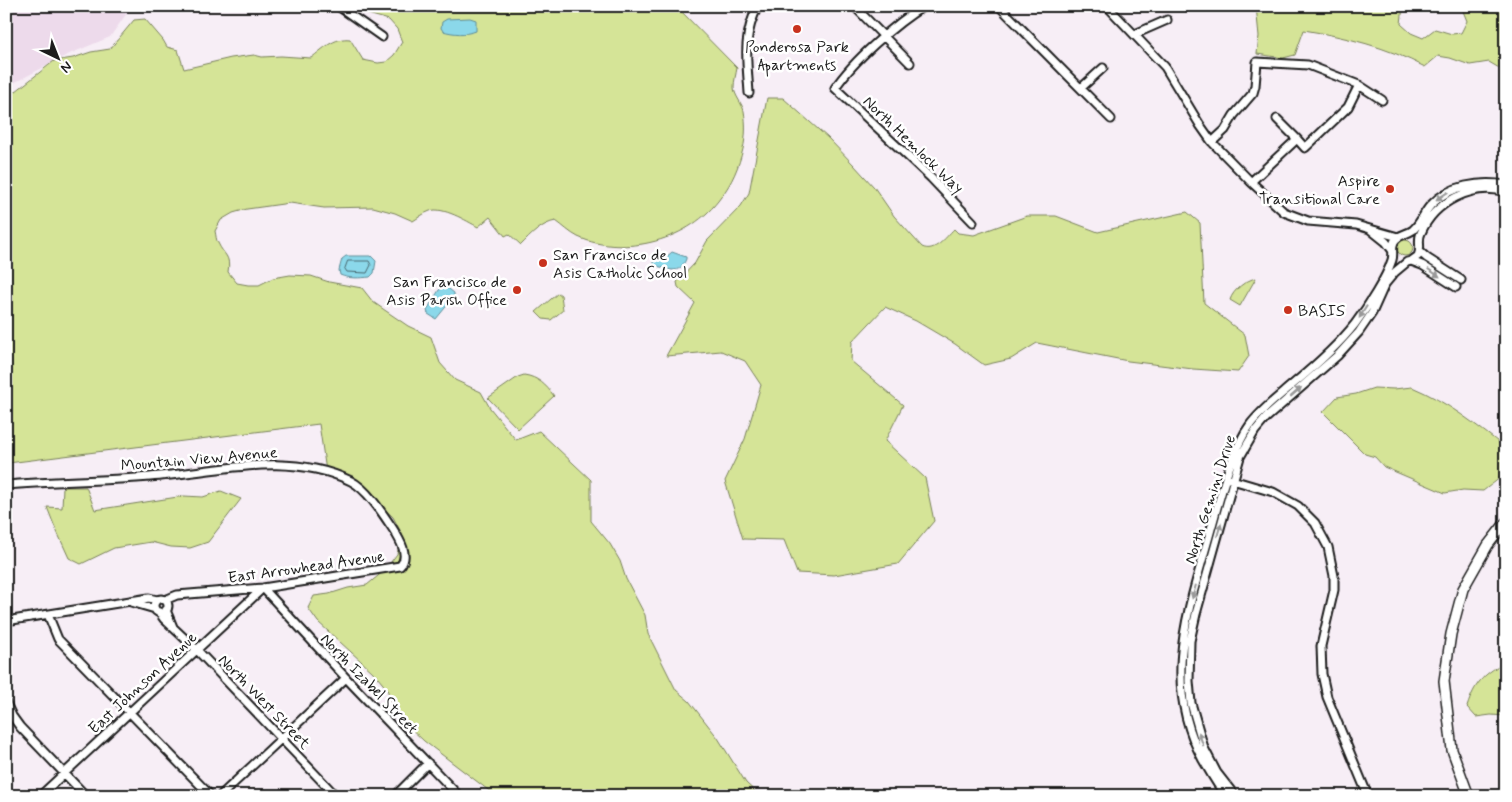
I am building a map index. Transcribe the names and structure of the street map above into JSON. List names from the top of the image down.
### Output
{
  "streets": {
    "street": [
      "North Hemlock Way",
      "Mountain View Avenue",
      "North Gemini Drive",
      "East Arrowhead Avenue",
      "East Johnson Avenue",
      "North Izabel Street",
      "North West Street"
    ]
  },
  "crossings": [
    ["Mountain View Avenue", "East Arrowhead Avenue"],
    ["East Arrowhead Avenue", "East Johnson Avenue"],
    ["East Arrowhead Avenue", "North Izabel Street"],
    ["East Arrowhead Avenue", "North West Street"],
    ["East Johnson Avenue", "North Izabel Street"],
    ["East Johnson Avenue", "North West Street"]
  ],
  "places": [
    "Ponderosa Park Apartments",
    "Aspire Transitional Care",
    "San Francisco de Asis Catholic School",
    "San Francisco de Asis Parish Office",
    "BASIS"
  ],
  "north": "bottom right"
}
